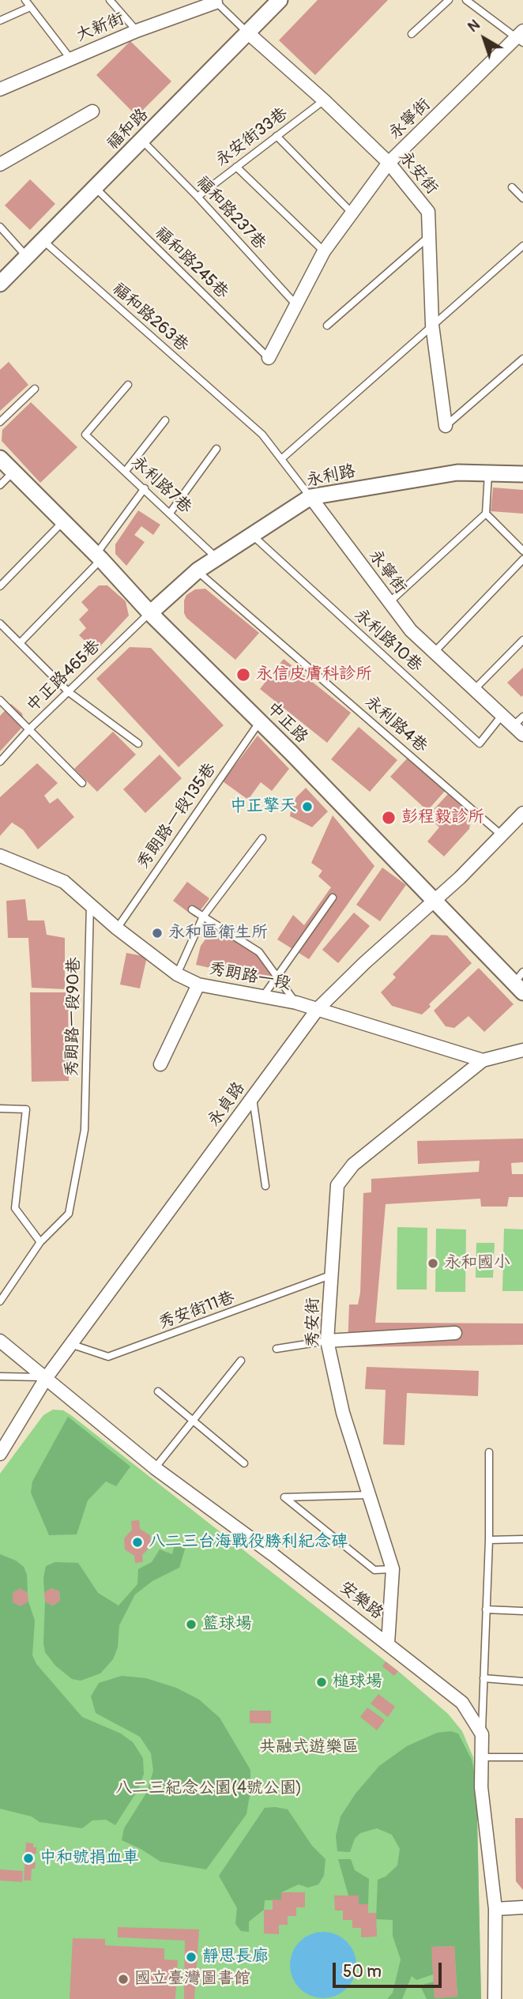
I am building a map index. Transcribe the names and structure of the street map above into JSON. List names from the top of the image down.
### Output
{
  "streets": {
    "street": [
      "大新街",
      "永寧街",
      "福和路",
      "永安街",
      "永利路",
      "中正路",
      "秀朗路一段",
      "永貞路",
      "秀安街",
      "安樂路"
    ],
    "lane": [
      "永安街33巷",
      "福和路237巷",
      "福和路245巷",
      "福和路263巷",
      "永利路7巷",
      "永利路10巷",
      "中正路465巷",
      "永利路4巷",
      "秀朗路一段135巷",
      "秀朗路一段90巷",
      "秀安街11巷"
    ]
  },
  "crossings": [
    ["永寧街", "永安街"],
    ["永寧街", "福和路237巷"],
    ["永寧街", "福和路245巷"],
    ["永寧街", "福和路263巷"],
    ["永寧街", "永利路"],
    ["永寧街", "永利路10巷"],
    ["福和路", "永安街"],
    ["福和路", "福和路237巷"],
    ["福和路", "福和路245巷"],
    ["福和路", "福和路263巷"],
    ["永安街33巷", "永安街"],
    ["永安街33巷", "福和路237巷"],
    ["永利路", "永利路7巷"],
    ["永利路", "永利路10巷"],
    ["永利路", "中正路465巷"],
    ["永利路", "中正路"],
    ["永利路", "永利路4巷"],
    ["中正路465巷", "中正路"],
    ["中正路", "秀朗路一段135巷"],
    ["中正路", "永貞路"],
    ["永利路4巷", "永貞路"],
    ["秀朗路一段135巷", "秀朗路一段"],
    ["秀朗路一段", "秀朗路一段90巷"],
    ["秀朗路一段", "永貞路"],
    ["秀朗路一段", "秀安街"],
    ["永貞路", "秀安街11巷"],
    ["永貞路", "安樂路"],
    ["秀安街11巷", "秀安街"],
    ["秀安街", "安樂路"]
  ],
  "parks": ["共融式遊樂區", "八二三紀念公園(4號公園)"],
  "places": [
    "永信皮膚科診所",
    "中正擎天",
    "彭程毅診所",
    "永和區衛生所",
    "永和國小",
    "八二三台海戰役勝利紀念碑",
    "籃球場",
    "槌球場",
    "中和號捐血車",
    "靜思長廊",
    "國立臺灣圖書館"
  ],
  "scale_bar": "50 m",
  "north": "top left"
}
